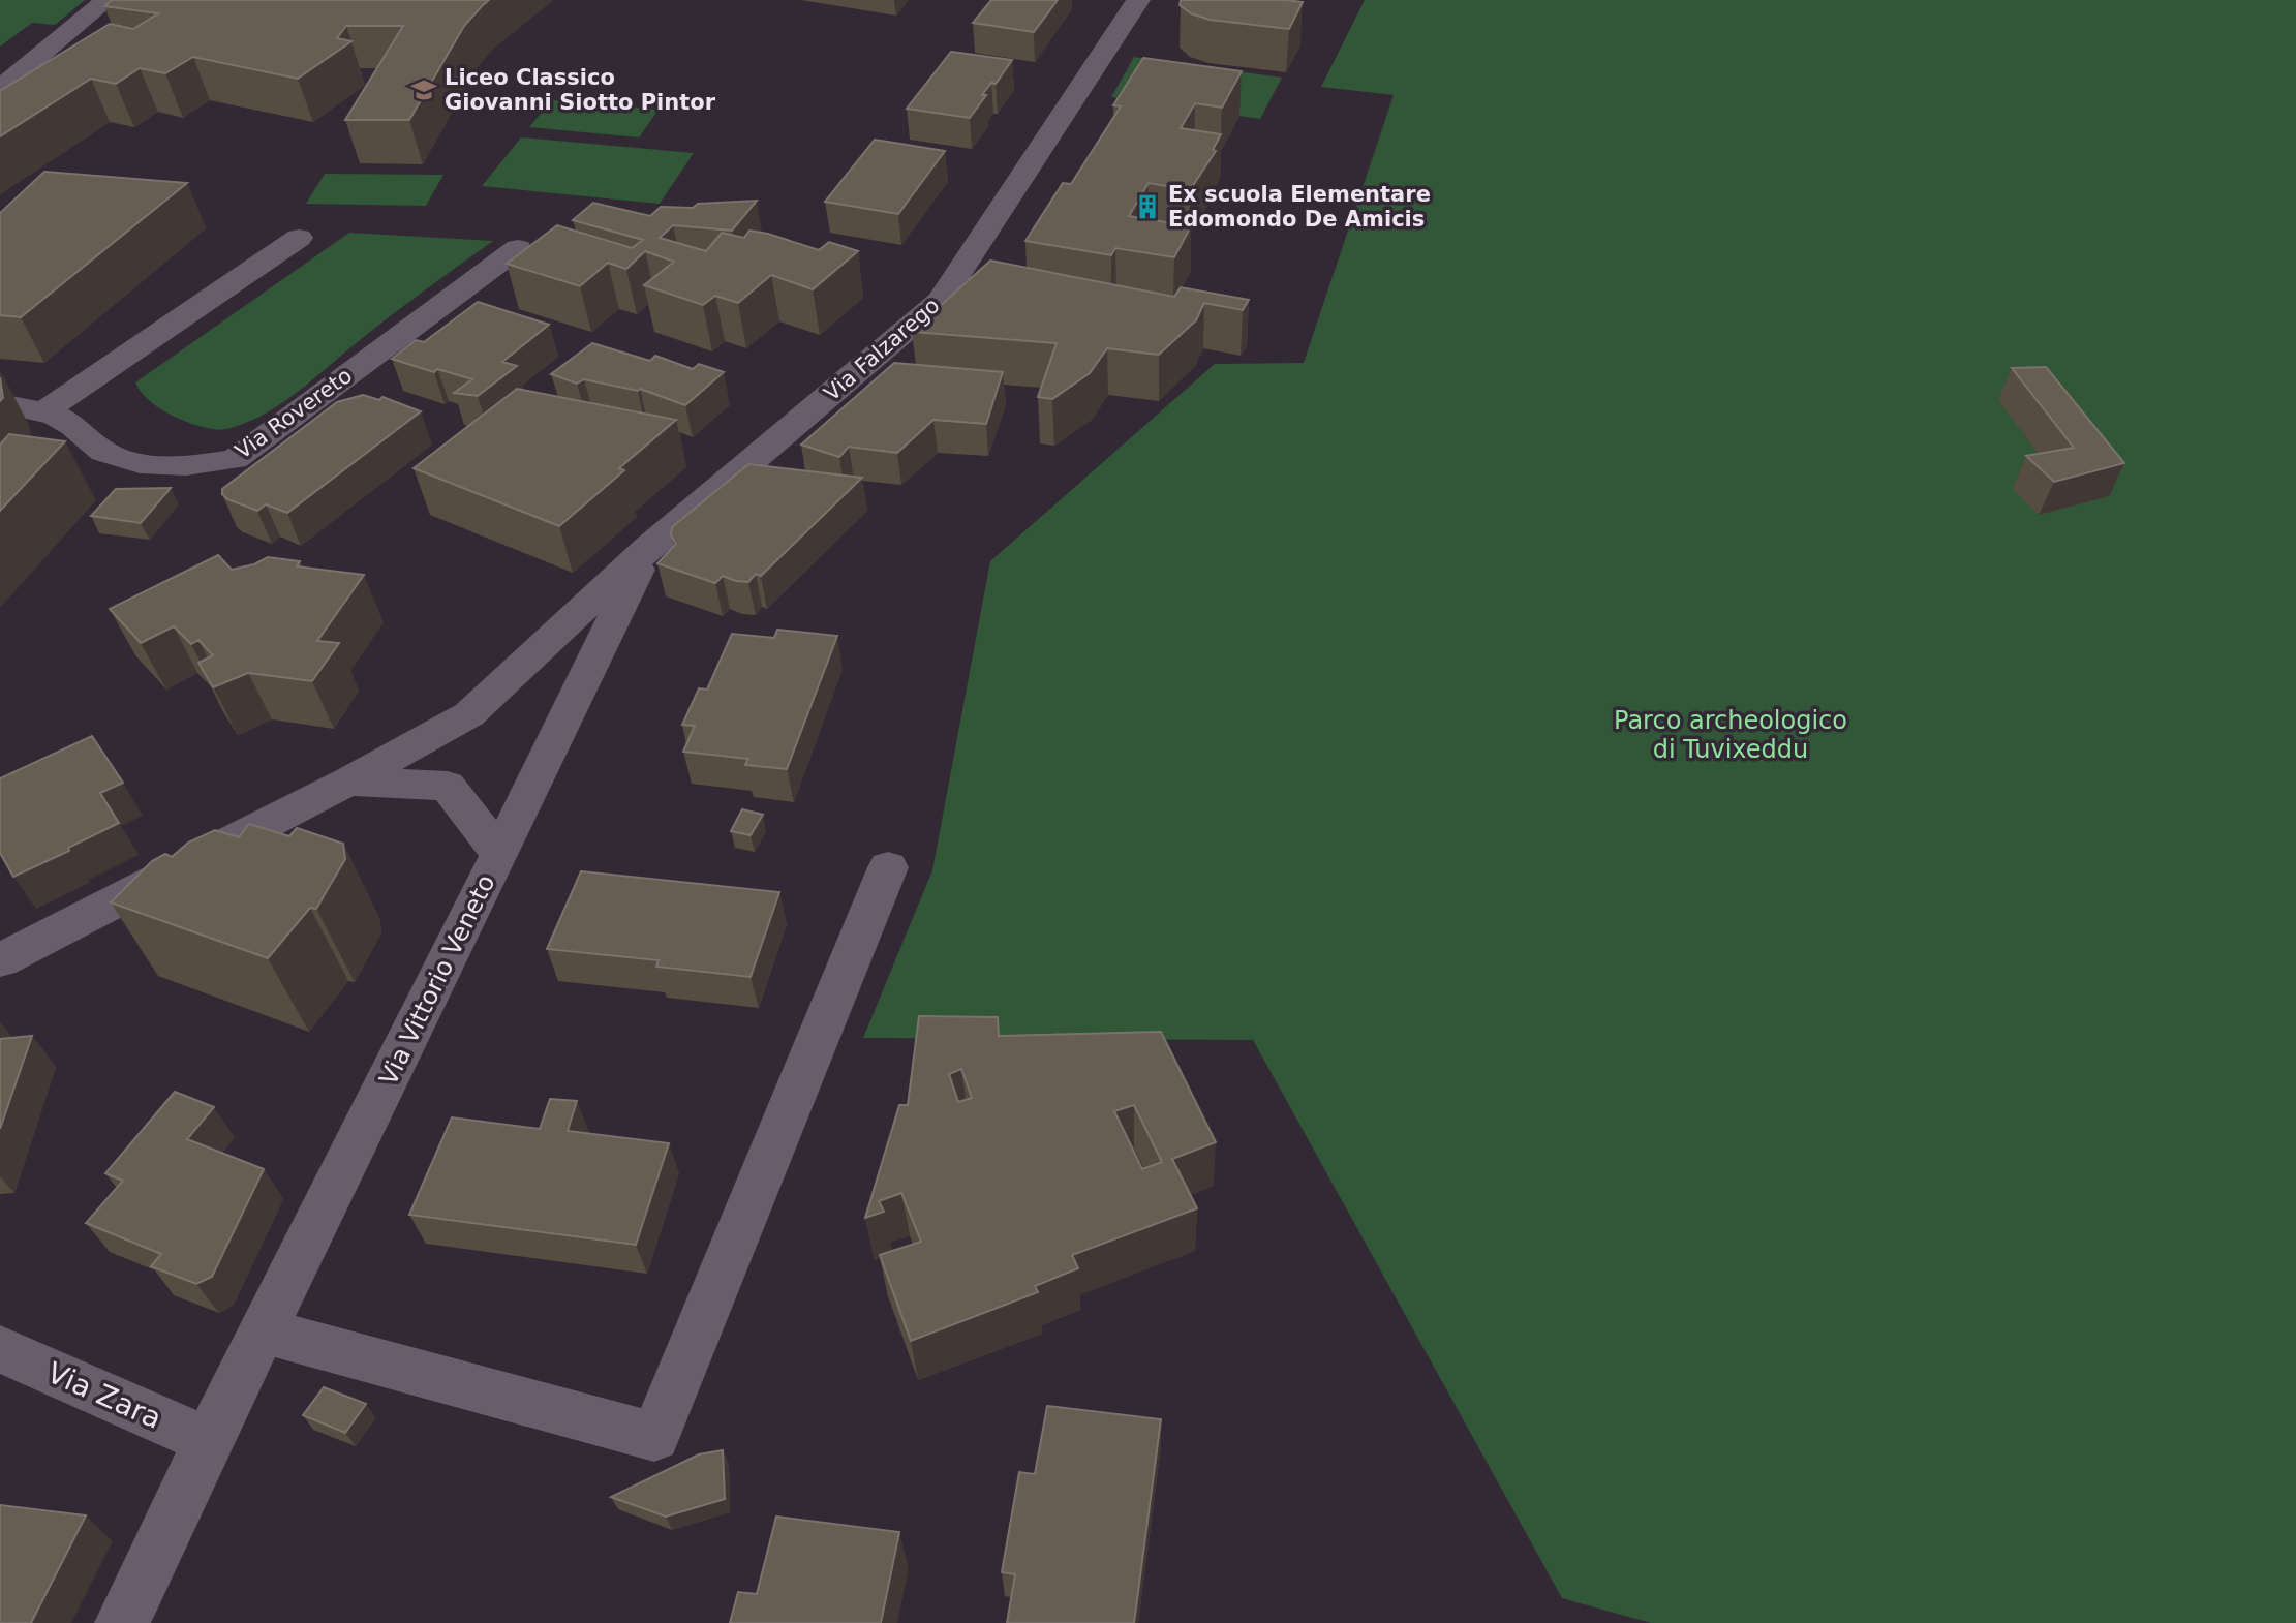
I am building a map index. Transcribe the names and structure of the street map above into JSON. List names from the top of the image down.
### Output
{
  "streets": {
    "street": [
      "Via Falzarego",
      "Via Rovereto",
      "Via Vittorio Veneto",
      "Via Zara"
    ]
  },
  "crossings": [
    ["Via Falzarego", "Via Vittorio Veneto"],
    ["Via Vittorio Veneto", "Via Zara"]
  ],
  "parks": ["Parco archeologico di Tuvixeddu"],
  "places": {
    "school or university": ["Liceo Classico Giovanni Siotto Pintor"],
    "building": ["Ex scuola Elementare Edomondo De Amicis"]
  }
}
